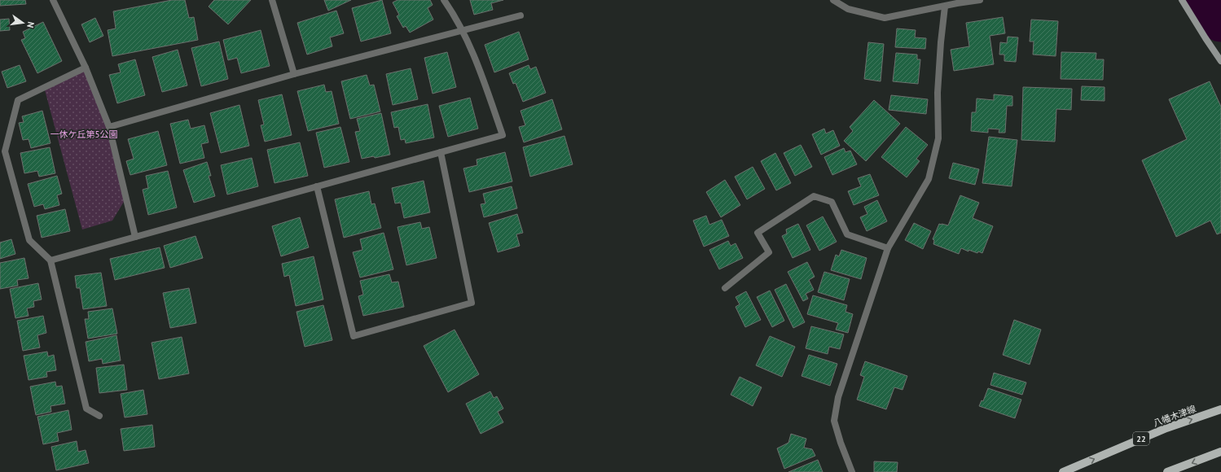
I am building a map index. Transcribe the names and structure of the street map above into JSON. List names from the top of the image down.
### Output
{
  "streets": {
    "main road": ["八幡木津線", "22"]
  },
  "parks": ["一休ケ丘第5公園"],
  "north": "right"
}
